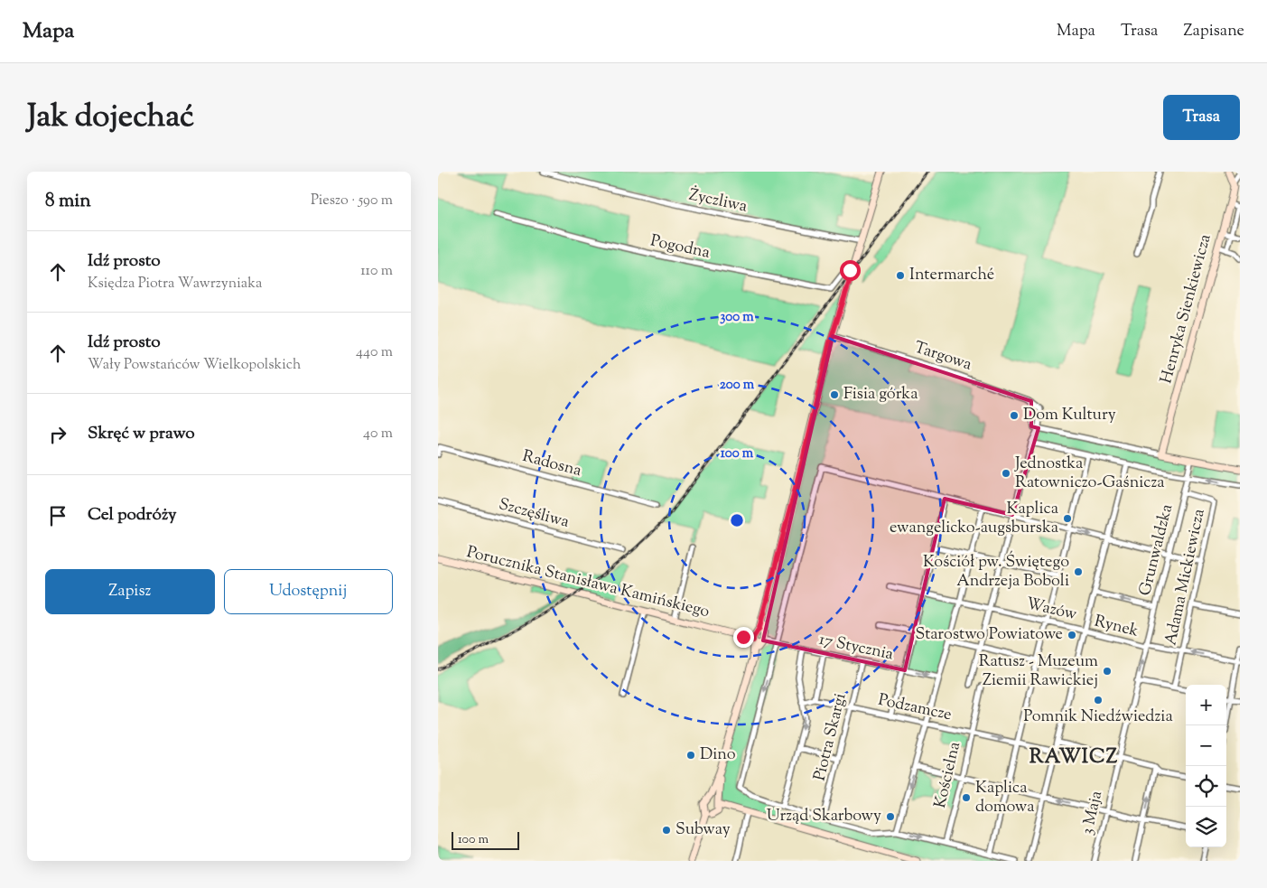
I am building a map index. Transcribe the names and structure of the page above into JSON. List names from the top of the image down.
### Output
{
  "streets": {
    "street": [
      "Życzliwa",
      "Pogodna",
      "Henryka Sienkiewicza",
      "Targowa",
      "Radosna",
      "Szczęśliwa",
      "Grunwaldzka",
      "Adama Mickiewicza",
      "Porucznika Stanisława Kamińskiego",
      "Wazów",
      "Rynek",
      "17 Stycznia",
      "Podzamcze",
      "Piotra Skargi",
      "Kościelna",
      "3 Maja"
    ]
  },
  "crossings": [
    ["Grunwaldzka", "Adama Mickiewicza"],
    ["Grunwaldzka", "Rynek"],
    ["Porucznika Stanisława Kamińskiego", "17 Stycznia"],
    ["Wazów", "Rynek"],
    ["Rynek", "Podzamcze"],
    ["Rynek", "3 Maja"],
    ["17 Stycznia", "Piotra Skargi"],
    ["Podzamcze", "Piotra Skargi"],
    ["Podzamcze", "Kościelna"]
  ],
  "districts": ["RAWICZ"],
  "places": [
    "Intermarché",
    "Fisia górka",
    "Dom Kultury",
    "Jednostka Ratowniczo-Gaśnicza",
    "Kaplica ewangelicko-augsburska",
    "Kościół pw. Świętego Andrzeja Boboli",
    "Starostwo Powiatowe",
    "Ratusz - Muzeum Ziemii Rawickiej",
    "Pomnik Niedźwiedzia",
    "Dino",
    "Kaplica domowa",
    "Urząd Skarbowy",
    "Subway"
  ],
  "scale_bar": "100 m",
  "page": {
    "header": "Mapa",
    "nav": ["Mapa", "Trasa", "Zapisane"],
    "title": "Jak dojechać",
    "buttons": [
      "Trasa",
      ["Zapisz", "Udostępnij"]
    ],
    "heading": ["8 min", "Pieszo · 590 m"],
    "list": [
      ["Idź prosto", "Księdza Piotra Wawrzyniaka", "110 m"],
      ["Idź prosto", "Wały Powstańców Wielkopolskich", "440 m"],
      ["Skręć w prawo", "40 m"],
      "Cel podróży"
    ],
    "map_buttons": ["+", "−"],
    "scale": "100 m"
  },
  "rings": ["300 m", "200 m", "100 m"]
}
